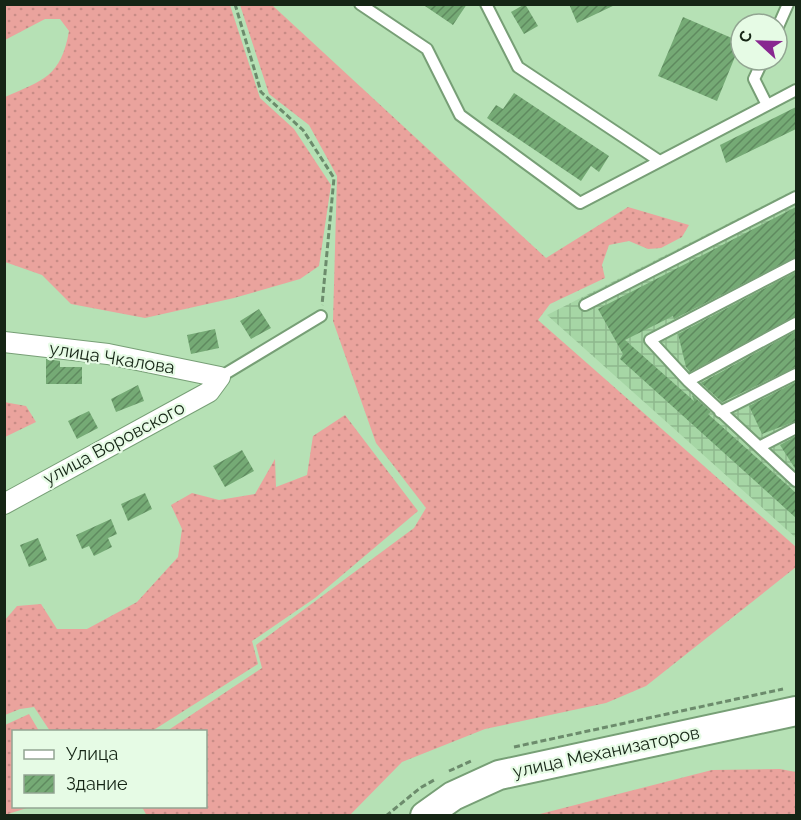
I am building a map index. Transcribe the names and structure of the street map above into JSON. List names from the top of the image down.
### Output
{
  "streets": {
    "main road": ["улица Механизаторов"],
    "street": ["улица Чкалова", "улица Воровского"]
  },
  "crossings": [
    ["улица Чкалова", "улица Воровского"]
  ],
  "legend": ["Улица", "Здание"],
  "north": "left"
}
